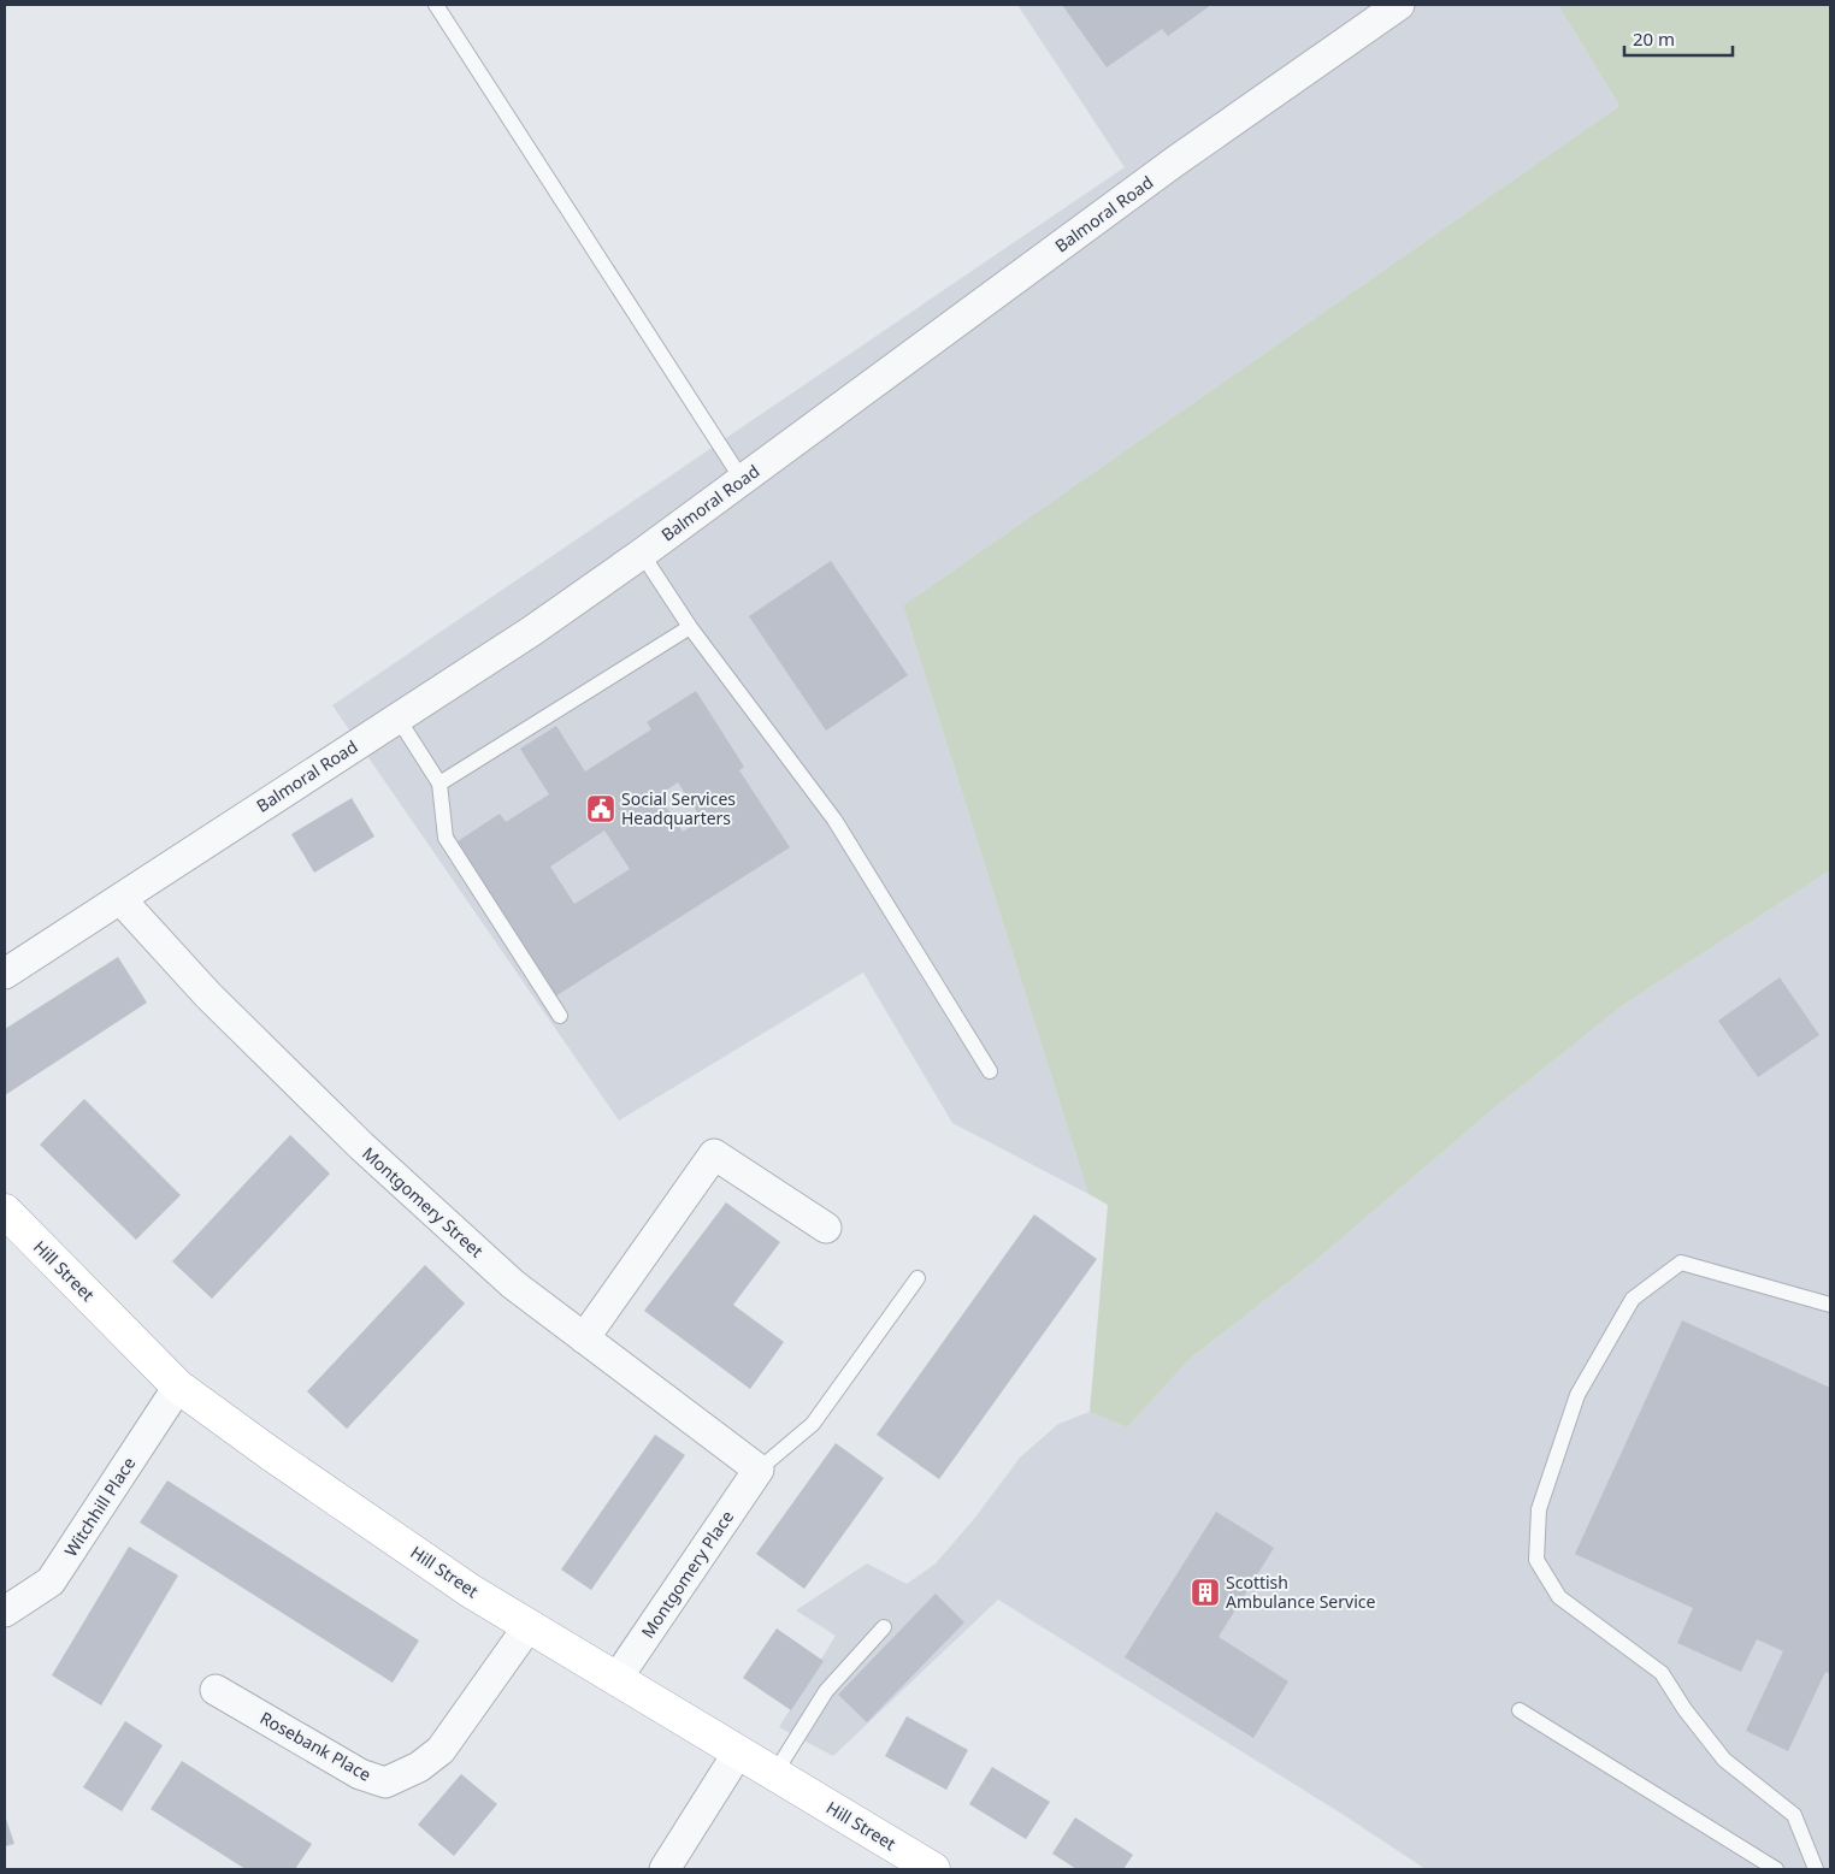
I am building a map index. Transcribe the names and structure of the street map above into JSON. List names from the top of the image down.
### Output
{
  "streets": {
    "main road": ["Hill Street"],
    "street": [
      "Balmoral Road",
      "Montgomery Street",
      "Witchhill Place",
      "Montgomery Place",
      "Rosebank Place"
    ]
  },
  "crossings": [
    ["Balmoral Road", "Montgomery Street"],
    ["Montgomery Street", "Montgomery Place"],
    ["Hill Street", "Witchhill Place"],
    ["Hill Street", "Montgomery Place"],
    ["Hill Street", "Rosebank Place"]
  ],
  "places": {
    "public building": ["Social Services Headquarters"],
    "building": ["Scottish Ambulance Service"]
  },
  "scale_bar": "20 m"
}
